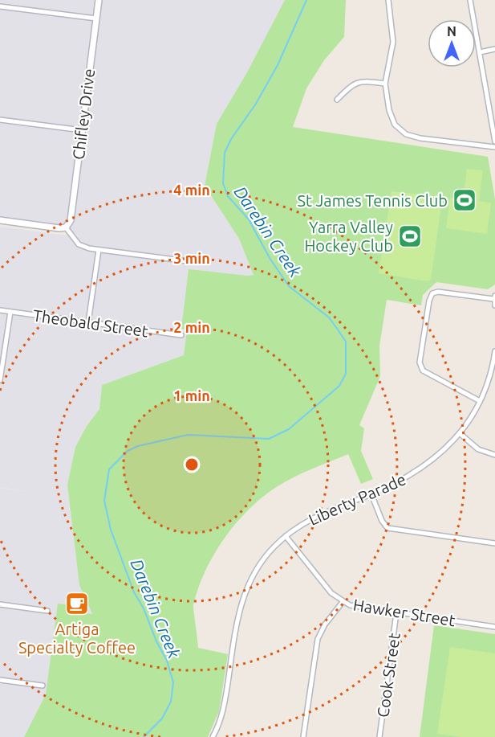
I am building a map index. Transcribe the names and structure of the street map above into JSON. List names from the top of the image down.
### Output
{
  "streets": {
    "street": [
      "Chifley Drive",
      "Theobald Street",
      "Liberty Parade",
      "Hawker Street",
      "Cook Street"
    ]
  },
  "crossings": [
    ["Liberty Parade", "Hawker Street"],
    ["Hawker Street", "Cook Street"]
  ],
  "water": ["Darebin Creek"],
  "places": {
    "sports": ["St James Tennis Club", "Yarra Valley Hockey Club"],
    "cafe": ["Artiga Specialty Coffee"]
  },
  "north": "top",
  "rings": [
    "4 min",
    "3 min",
    "2 min",
    "1 min"
  ]
}
